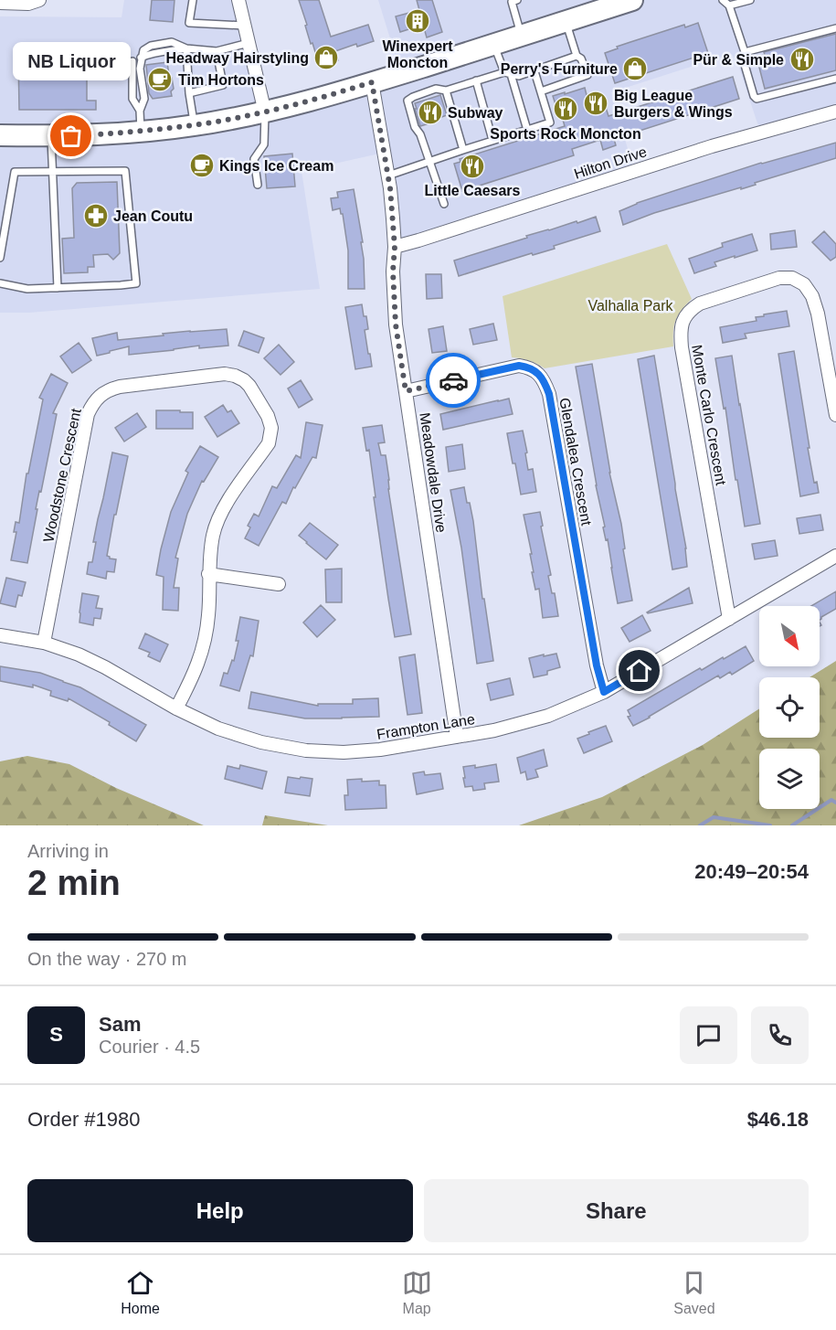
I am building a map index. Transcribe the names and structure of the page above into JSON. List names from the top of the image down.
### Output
{
  "streets": {
    "street": [
      "Hilton Drive",
      "Monte Carlo Crescent",
      "Glendalea Crescent",
      "Meadowdale Drive",
      "Woodstone Crescent",
      "Frampton Lane"
    ]
  },
  "crossings": [
    ["Hilton Drive", "Meadowdale Drive"],
    ["Monte Carlo Crescent", "Frampton Lane"],
    ["Glendalea Crescent", "Meadowdale Drive"],
    ["Glendalea Crescent", "Frampton Lane"],
    ["Meadowdale Drive", "Frampton Lane"],
    ["Woodstone Crescent", "Frampton Lane"]
  ],
  "parks": ["Valhalla Park"],
  "places": {
    "building": ["Winexpert Moncton"],
    "shop": ["Headway Hairstyling", "Perry's Furniture"],
    "restaurant": [
      "Pür & Simple",
      "Big League Burgers & Wings",
      "Sports Rock Moncton",
      "Subway",
      "Little Caesars"
    ],
    "cafe": ["Tim Hortons", "Kings Ice Cream"],
    "other": ["NB Liquor"],
    "pharmacy": ["Jean Coutu"]
  },
  "north": "bottom right",
  "page": {
    "bubble": "NB Liquor",
    "heading": ["2 min", "Arriving in", "20:49–20:54"],
    "panel": [
      "Sam",
      "Courier · 4.5",
      "Order #1980",
      "$46.18"
    ],
    "bar": "On the way · 270 m",
    "round": "S",
    "buttons": ["Help", "Share"],
    "tabs": ["Home", "Map", "Saved"]
  }
}
